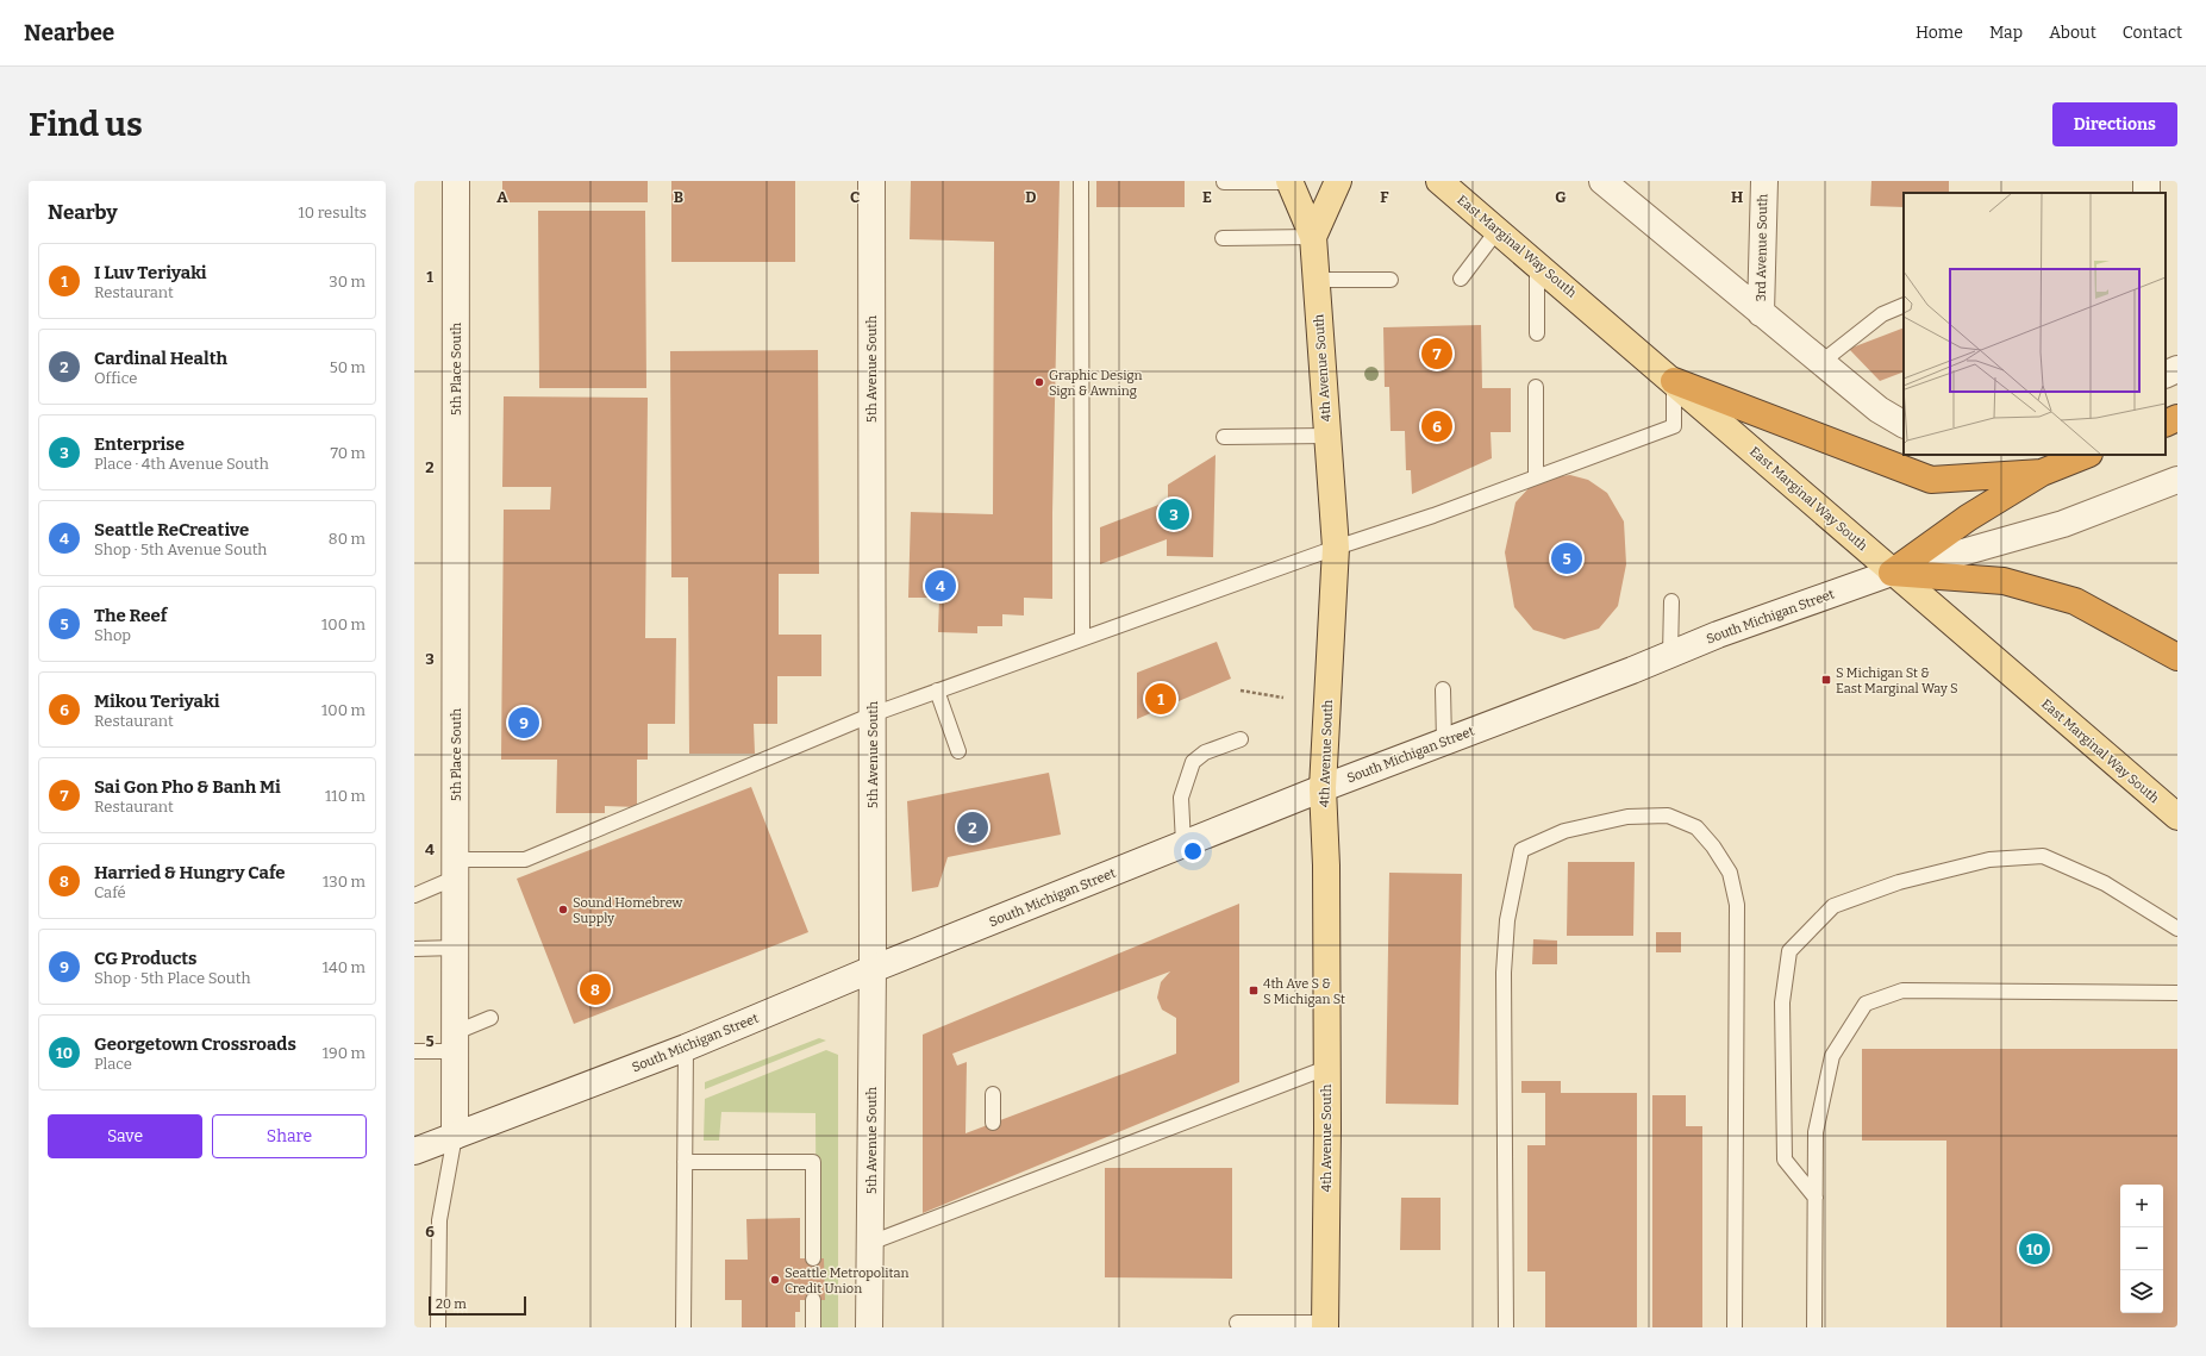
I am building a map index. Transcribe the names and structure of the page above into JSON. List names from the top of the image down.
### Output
{
  "streets": {
    "main road": ["East Marginal Way South", "4th Avenue South"],
    "street": [
      "3rd Avenue South",
      "5th Place South",
      "5th Avenue South",
      "South Michigan Street"
    ]
  },
  "crossings": [
    ["East Marginal Way South", "South Michigan Street"],
    ["4th Avenue South", "South Michigan Street"],
    ["5th Place South", "South Michigan Street"],
    ["5th Avenue South", "South Michigan Street"]
  ],
  "places": {
    "other": ["Graphic Design Sign & Awning", "Sound Homebrew Supply", "Seattle Metropolitan Credit Union"],
    "transit": ["S Michigan St & East Marginal Way S", "4th Ave S & S Michigan St"]
  },
  "scale_bar": "20 m",
  "page": {
    "header": "Nearbee",
    "nav": [
      "Home",
      "Map",
      "About",
      "Contact"
    ],
    "buttons": [
      "Directions",
      ["Save", "Share"]
    ],
    "title": "Find us",
    "heading": ["Nearby", "10 results"],
    "list": [
      {
        "mark": "1",
        "name": "I Luv Teriyaki",
        "note": "Restaurant",
        "value": "30 m"
      },
      {
        "mark": "2",
        "name": "Cardinal Health",
        "note": "Office",
        "value": "50 m"
      },
      {
        "mark": "3",
        "name": "Enterprise",
        "note": "Place · 4th Avenue South",
        "value": "70 m"
      },
      {
        "mark": "4",
        "name": "Seattle ReCreative",
        "note": "Shop · 5th Avenue South",
        "value": "80 m"
      },
      {
        "mark": "5",
        "name": "The Reef",
        "note": "Shop",
        "value": "100 m"
      },
      {
        "mark": "6",
        "name": "Mikou Teriyaki",
        "note": "Restaurant",
        "value": "100 m"
      },
      {
        "mark": "7",
        "name": "Sai Gon Pho & Banh Mi",
        "note": "Restaurant",
        "value": "110 m"
      },
      {
        "mark": "8",
        "name": "Harried & Hungry Cafe",
        "note": "Café",
        "value": "130 m"
      },
      {
        "mark": "9",
        "name": "CG Products",
        "note": "Shop · 5th Place South",
        "value": "140 m"
      },
      {
        "mark": "10",
        "name": "Georgetown Crossroads",
        "note": "Place",
        "value": "190 m"
      }
    ],
    "pins": [
      "7",
      "6",
      "3",
      "5",
      "4",
      "1",
      "9",
      "2",
      "8",
      "10"
    ],
    "map_buttons": ["+", "−"],
    "scale": "20 m"
  },
  "grid": {
    "columns": [
      "A",
      "B",
      "C",
      "D",
      "E",
      "F",
      "G",
      "H"
    ],
    "rows": [
      "1",
      "2",
      "3",
      "4",
      "5",
      "6"
    ]
  }
}
